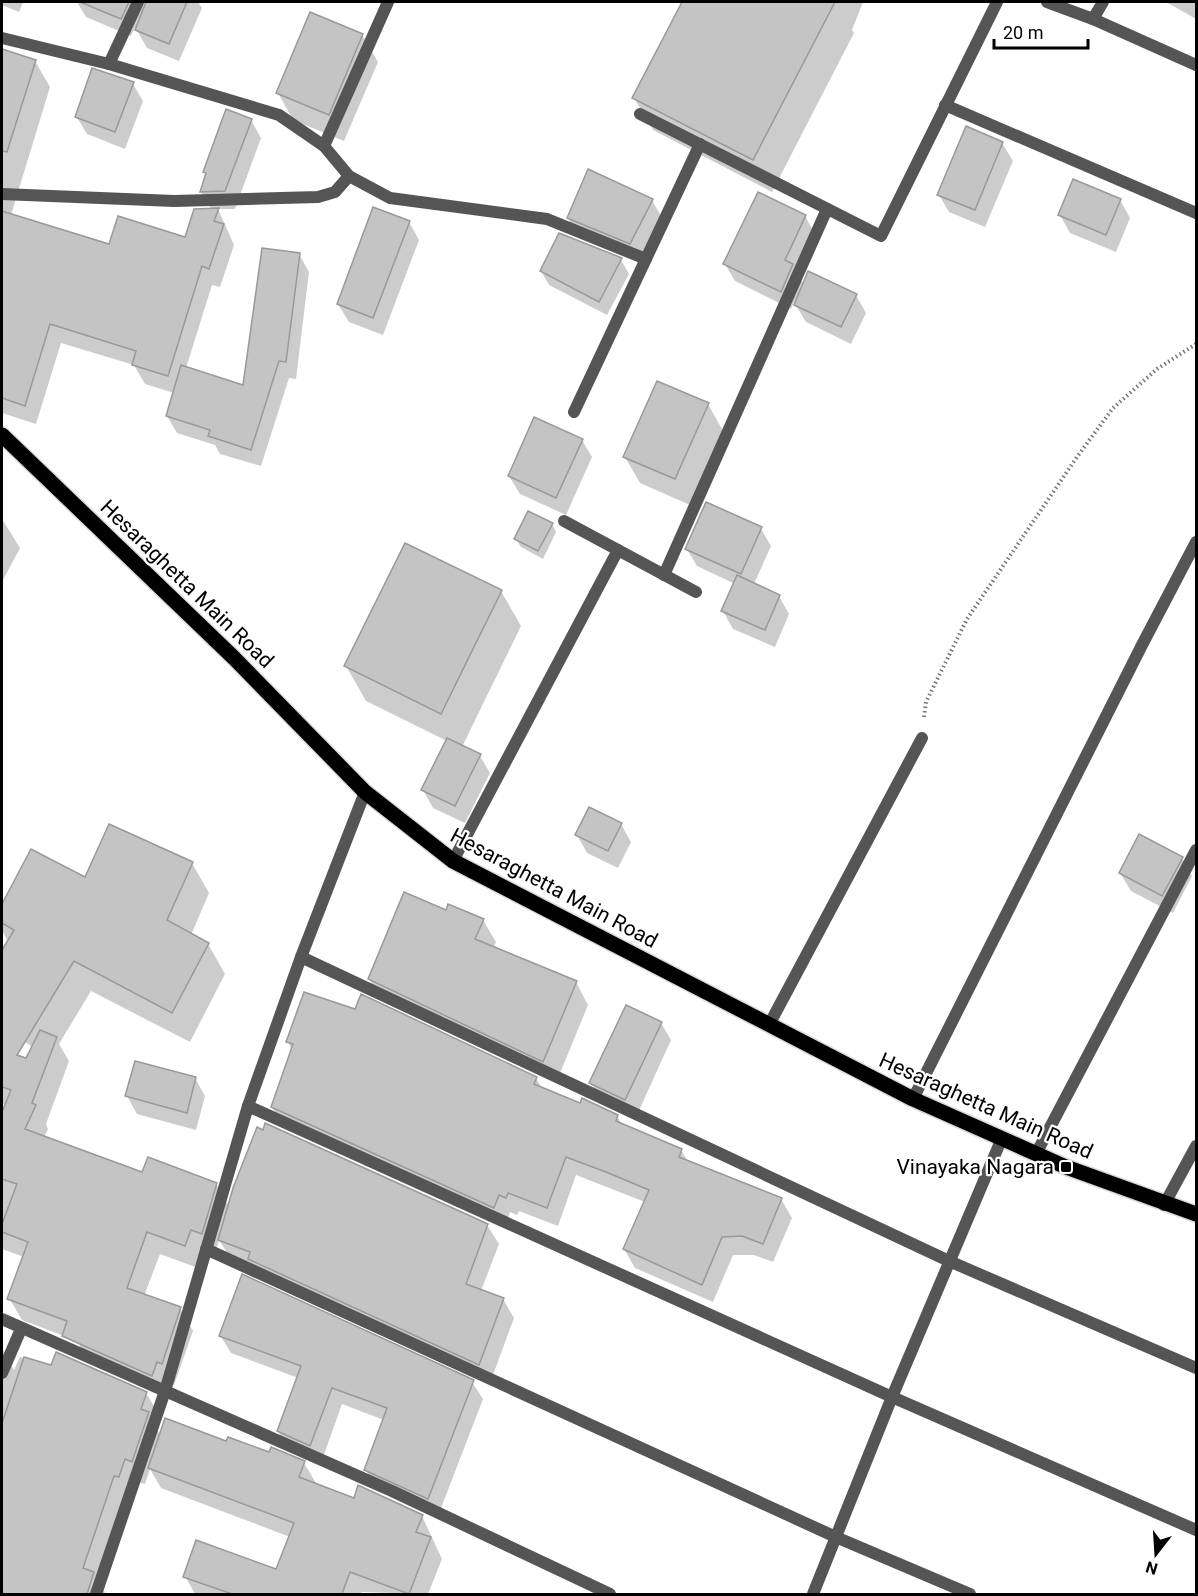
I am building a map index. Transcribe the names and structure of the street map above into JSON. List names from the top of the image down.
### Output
{
  "streets": {
    "main road": ["Hesaraghetta Main Road"]
  },
  "places": {
    "transit": ["Vinayaka Nagara"]
  },
  "scale_bar": "20 m",
  "north": "bottom"
}
